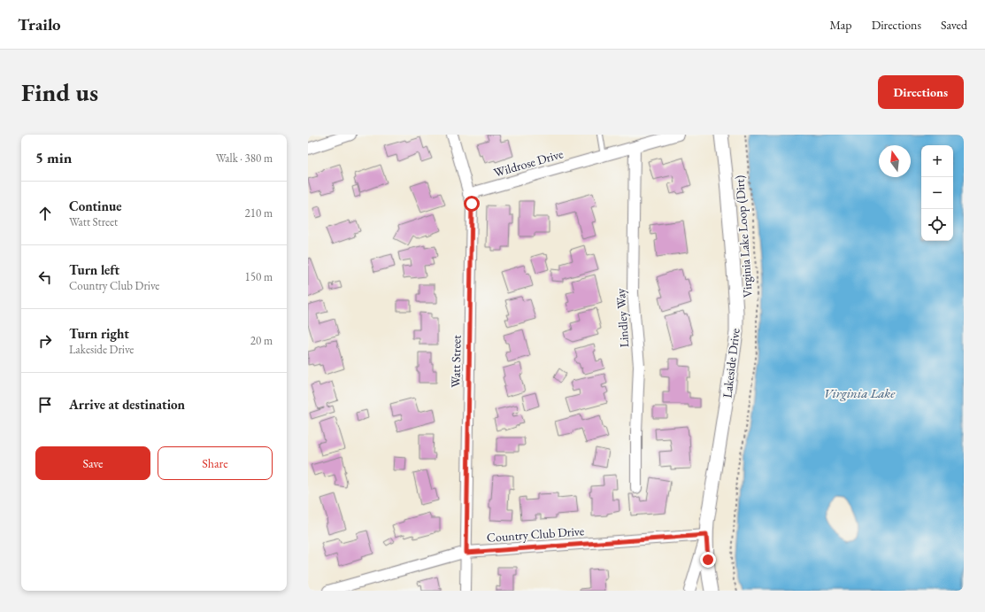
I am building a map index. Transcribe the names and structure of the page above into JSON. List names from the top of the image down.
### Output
{
  "streets": {
    "street": [
      "Wildrose Drive",
      "Lindley Way",
      "Watt Street",
      "Lakeside Drive",
      "Country Club Drive"
    ],
    "path": ["Virginia Lake Loop (Dirt)"]
  },
  "crossings": [
    ["Wildrose Drive", "Lindley Way"],
    ["Wildrose Drive", "Watt Street"],
    ["Watt Street", "Country Club Drive"],
    ["Lakeside Drive", "Country Club Drive"]
  ],
  "water": ["Virginia Lake"],
  "north": "top",
  "page": {
    "header": "Trailo",
    "nav": ["Map", "Directions", "Saved"],
    "buttons": [
      "Directions",
      ["Save", "Share"]
    ],
    "title": "Find us",
    "heading": ["5 min", "Walk · 380 m"],
    "map_buttons": ["+", "−"],
    "list": [
      ["Continue", "Watt Street", "210 m"],
      ["Turn left", "Country Club Drive", "150 m"],
      ["Turn right", "Lakeside Drive", "20 m"],
      "Arrive at destination"
    ]
  }
}
